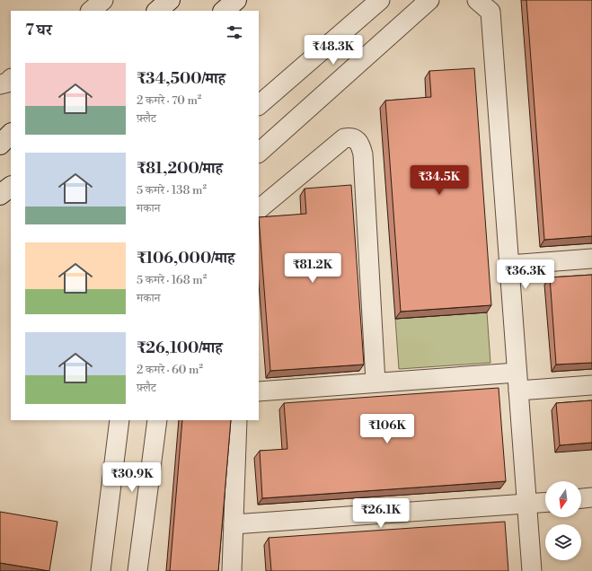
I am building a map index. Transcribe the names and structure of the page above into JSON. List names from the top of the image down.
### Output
{
  "north": "bottom",
  "page": {
    "heading": "7 घर",
    "price": [
      "₹48.3K",
      "₹34.5K",
      "₹81.2K",
      "₹36.3K",
      "₹106K",
      "₹30.9K",
      "₹26.1K"
    ],
    "list": [
      {
        "name": "₹34,500/माह",
        "note": "2 कमरे · 70 m² · फ़्लैट"
      },
      {
        "name": "₹81,200/माह",
        "note": "5 कमरे · 138 m² · मकान"
      },
      {
        "name": "₹106,000/माह",
        "note": "5 कमरे · 168 m² · मकान"
      },
      {
        "name": "₹26,100/माह",
        "note": "2 कमरे · 60 m² · फ़्लैट"
      }
    ]
  }
}
